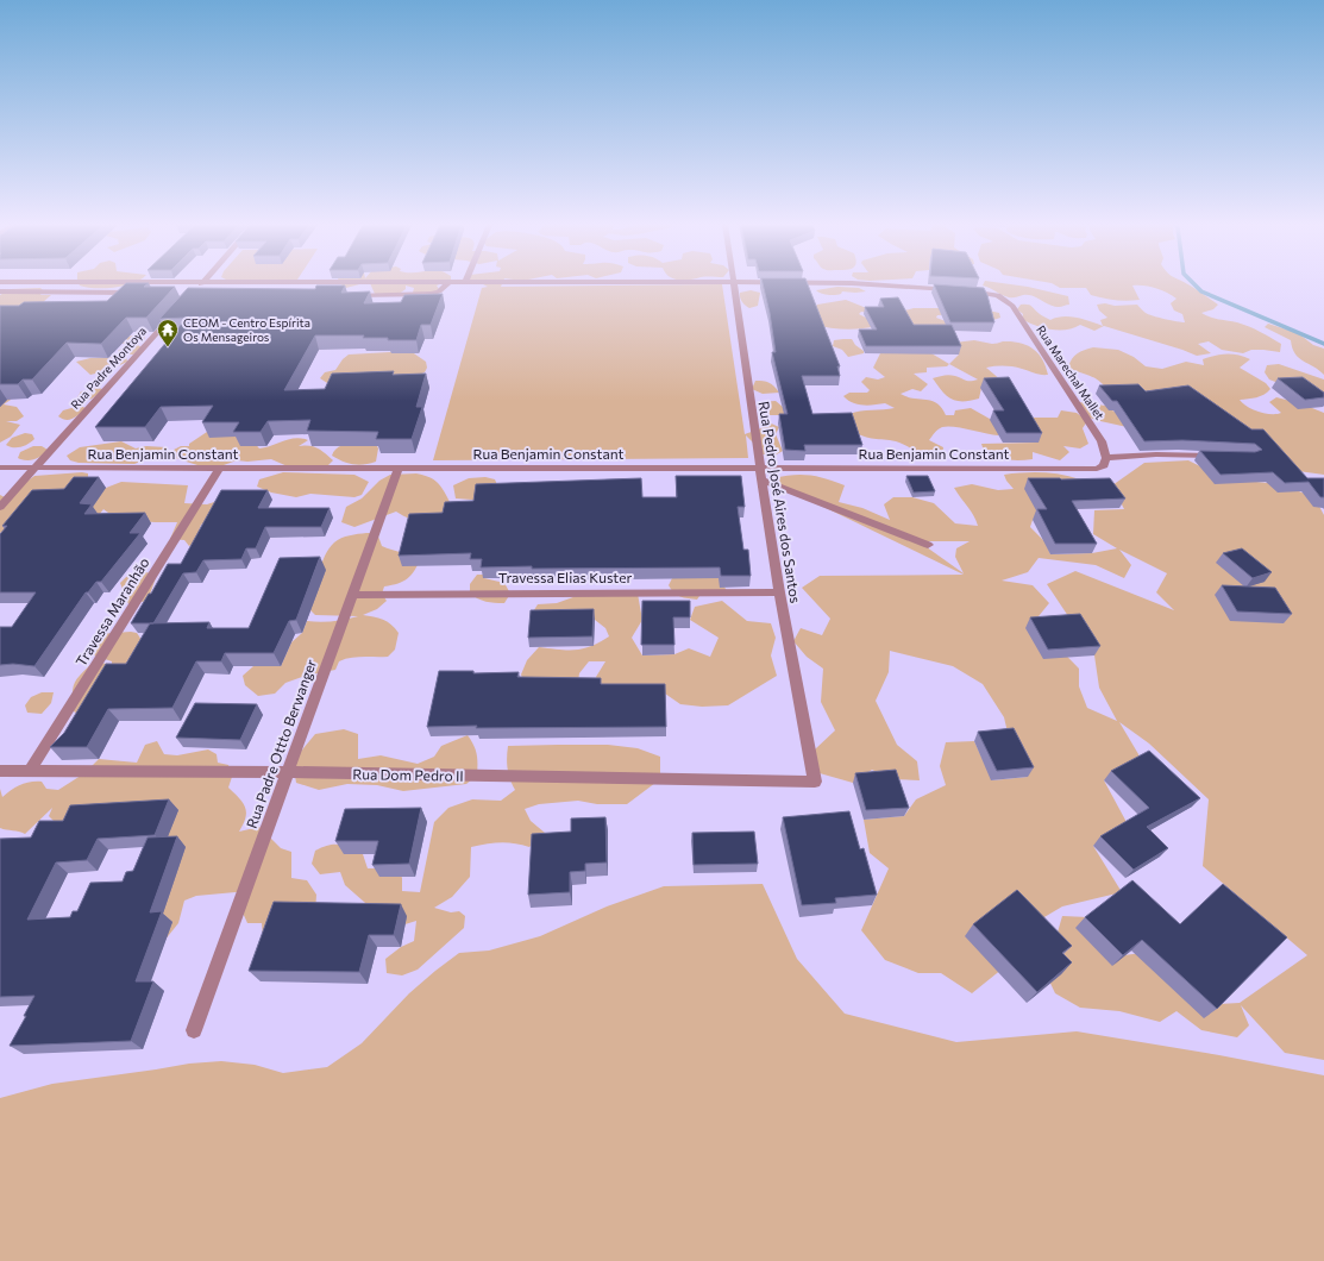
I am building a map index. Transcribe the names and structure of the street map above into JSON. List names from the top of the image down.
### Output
{
  "streets": {
    "street": [
      "Rua Padre Montoya",
      "Rua Marechal Mallet",
      "Rua Benjamin Constant",
      "Rua Pedro José Aires dos Santos",
      "Travessa Elias Kuster",
      "Travessa Maranhão",
      "Rua Padre Ottto Berwanger",
      "Rua Dom Pedro II"
    ]
  },
  "crossings": [
    ["Rua Padre Montoya", "Rua Benjamin Constant"],
    ["Rua Marechal Mallet", "Rua Benjamin Constant"],
    ["Rua Benjamin Constant", "Rua Pedro José Aires dos Santos"],
    ["Rua Benjamin Constant", "Travessa Maranhão"],
    ["Rua Benjamin Constant", "Rua Padre Ottto Berwanger"],
    ["Rua Pedro José Aires dos Santos", "Travessa Elias Kuster"],
    ["Rua Pedro José Aires dos Santos", "Rua Dom Pedro II"],
    ["Travessa Elias Kuster", "Rua Padre Ottto Berwanger"],
    ["Travessa Maranhão", "Rua Dom Pedro II"],
    ["Rua Padre Ottto Berwanger", "Rua Dom Pedro II"]
  ],
  "places": {
    "temple": ["CEOM - Centro Espírita Os Mensageiros"]
  }
}
